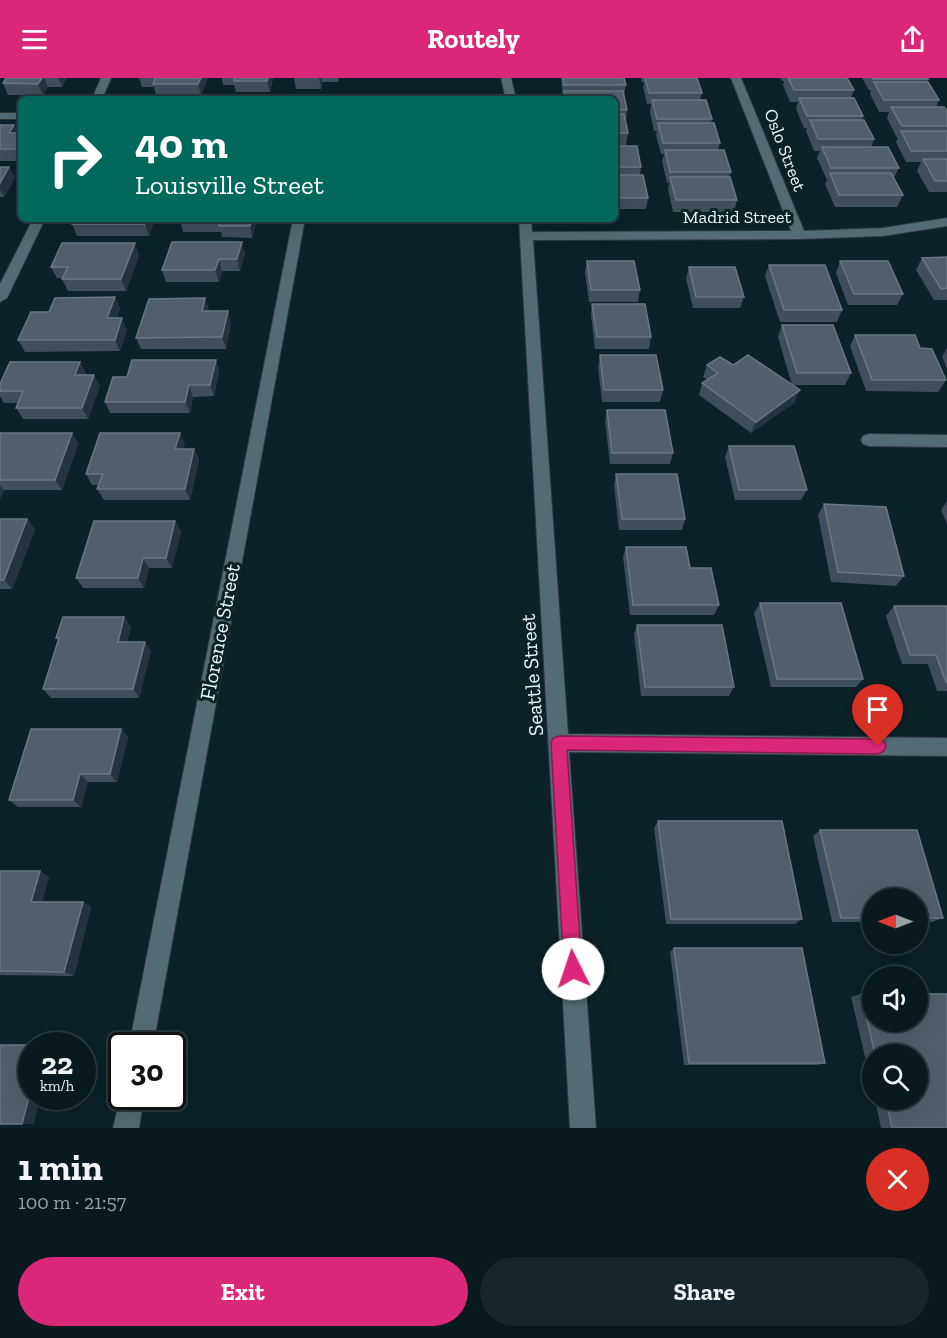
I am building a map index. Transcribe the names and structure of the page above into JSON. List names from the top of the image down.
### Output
{
  "streets": {
    "street": [
      "Oslo Street",
      "Madrid Street",
      "Florence Street",
      "Seattle Street"
    ]
  },
  "crossings": [
    ["Oslo Street", "Madrid Street"],
    ["Madrid Street", "Seattle Street"]
  ],
  "north": "left",
  "page": {
    "header": "Routely",
    "turn": ["40 m", "Louisville Street"],
    "speed": "22 km/h",
    "limit": "30",
    "heading": ["1 min", "100 m · 21:57"],
    "buttons": ["Exit", "Share"]
  }
}
